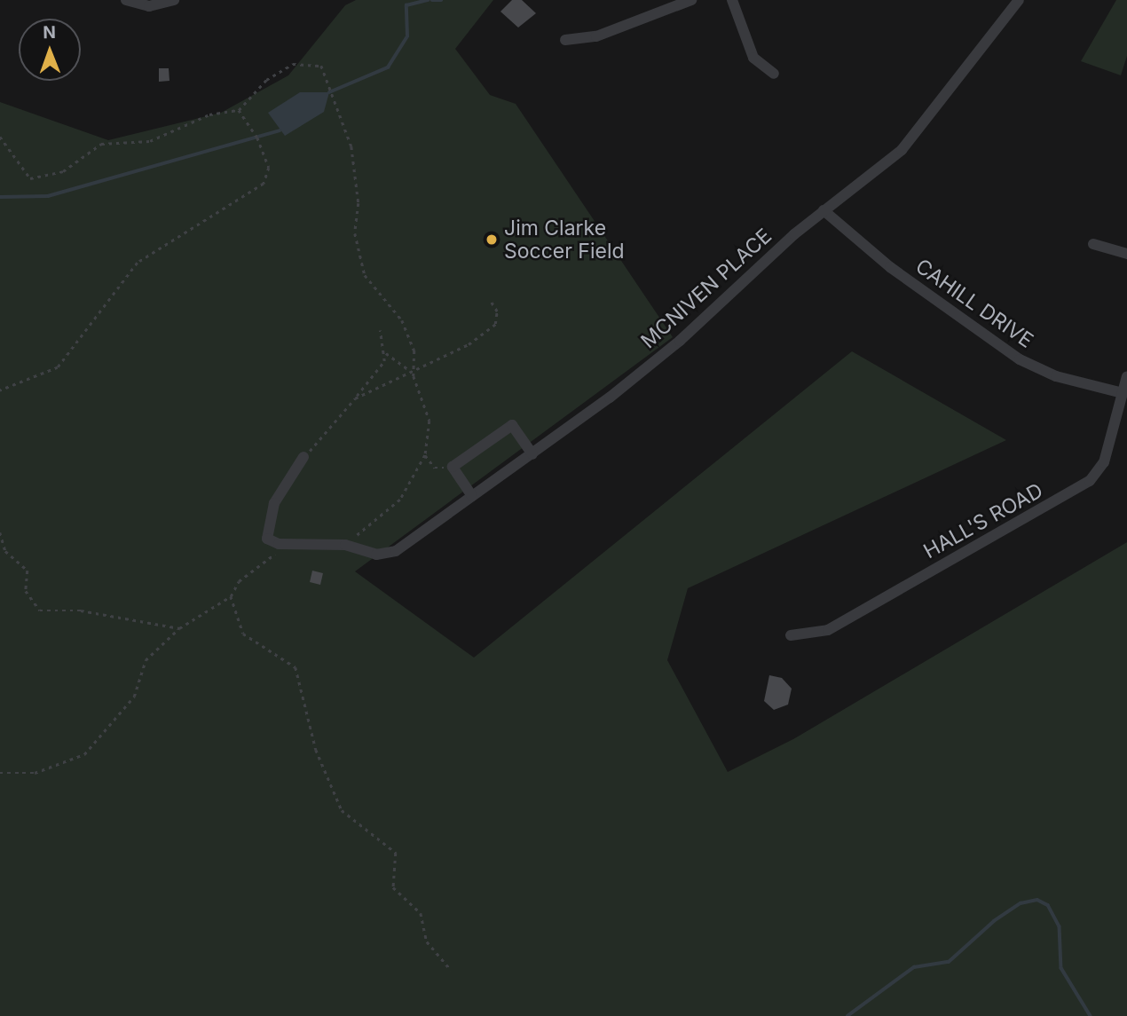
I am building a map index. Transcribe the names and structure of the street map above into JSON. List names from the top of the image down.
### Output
{
  "streets": {
    "street": ["MCNIVEN PLACE", "CAHILL DRIVE", "HALL'S ROAD"]
  },
  "crossings": [
    ["MCNIVEN PLACE", "CAHILL DRIVE"],
    ["CAHILL DRIVE", "HALL'S ROAD"]
  ],
  "places": ["Jim Clarke Soccer Field"],
  "north": "top"
}
